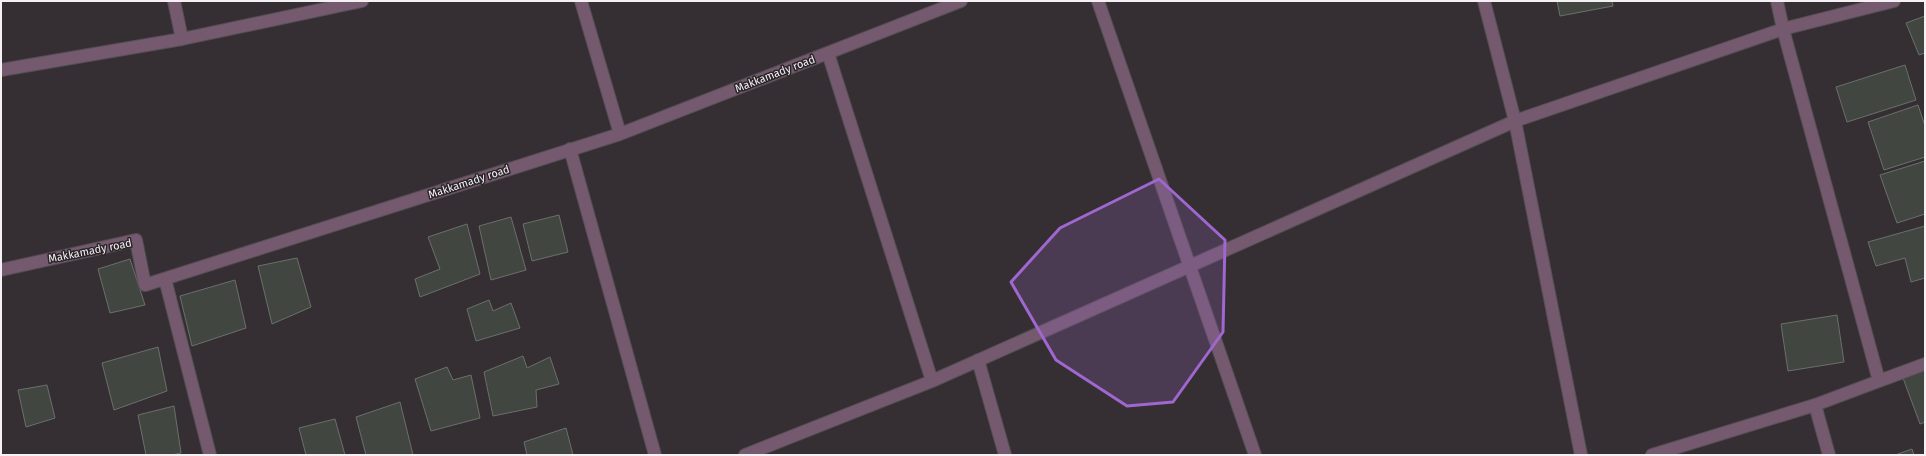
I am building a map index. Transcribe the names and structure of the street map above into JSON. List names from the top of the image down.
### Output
{
  "streets": {
    "street": ["Makkamady road"]
  }
}
